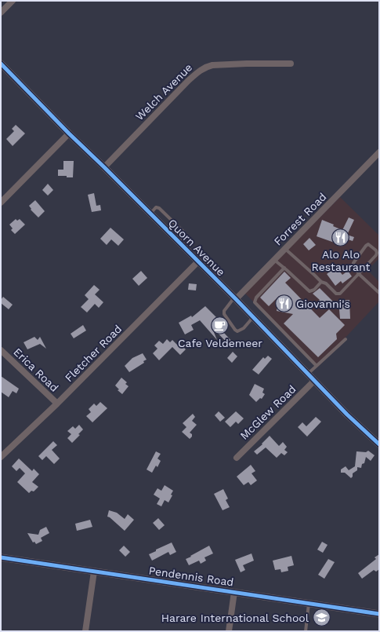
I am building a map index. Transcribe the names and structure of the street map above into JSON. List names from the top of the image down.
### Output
{
  "streets": {
    "street": [
      "Welch Avenue",
      "Forrest Road",
      "Quorn Avenue",
      "Fletcher Road",
      "Erica Road",
      "McGlew Road",
      "Pendennis Road"
    ]
  },
  "crossings": [
    ["Welch Avenue", "Quorn Avenue"],
    ["Forrest Road", "Quorn Avenue"],
    ["Quorn Avenue", "Fletcher Road"],
    ["Quorn Avenue", "McGlew Road"],
    ["Fletcher Road", "Erica Road"]
  ],
  "places": {
    "restaurant": ["Alo Alo Restaurant", "Giovanni's"],
    "cafe": ["Cafe Veldemeer"],
    "school or university": ["Harare International School"]
  }
}
